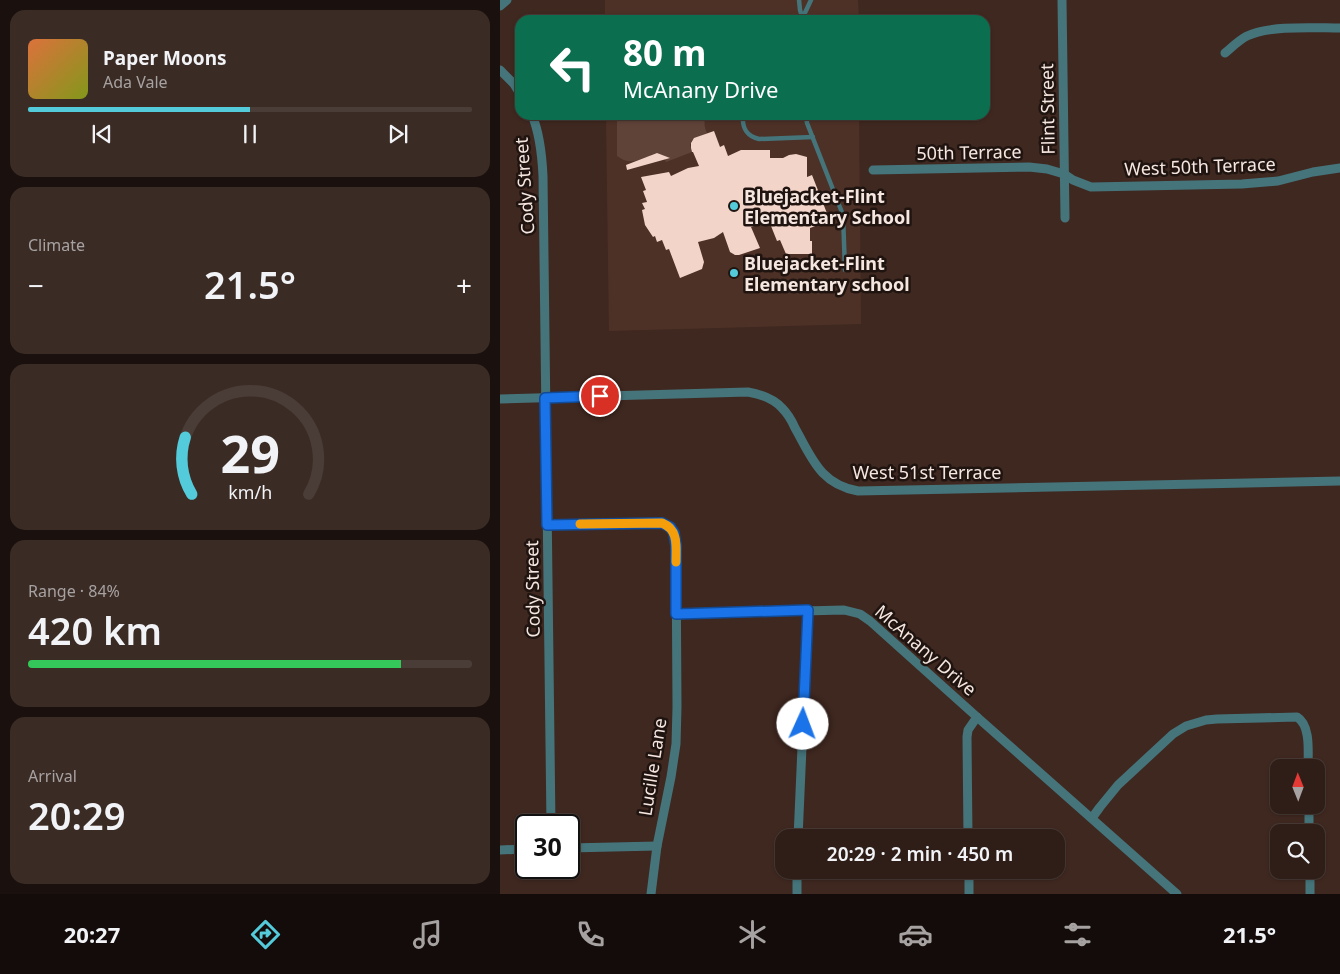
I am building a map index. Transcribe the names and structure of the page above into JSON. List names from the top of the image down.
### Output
{
  "streets": {
    "street": [
      "Flint Street",
      "50th Terrace",
      "West 50th Terrace",
      "Cody Street",
      "West 51st Terrace",
      "McAnany Drive",
      "Lucille Lane"
    ]
  },
  "crossings": [
    ["Flint Street", "50th Terrace"],
    ["Flint Street", "West 50th Terrace"],
    ["50th Terrace", "West 50th Terrace"],
    ["Cody Street", "West 51st Terrace"],
    ["McAnany Drive", "Lucille Lane"]
  ],
  "places": ["Bluejacket-Flint Elementary School", "Bluejacket-Flint Elementary school"],
  "north": "top",
  "page": {
    "turn": ["80 m", "McAnany Drive"],
    "song": ["Paper Moons", "Ada Vale"],
    "tile": [
      "Climate",
      ["Range · 84%", "420 km"],
      ["Arrival", "20:29"]
    ],
    "heat": ["−", "21.5°", "+"],
    "limit": "30",
    "trip": "20:29 · 2 min · 450 m",
    "tabs": ["20:27", "21.5°"],
    "gauge": ["29", "km/h"]
  }
}
